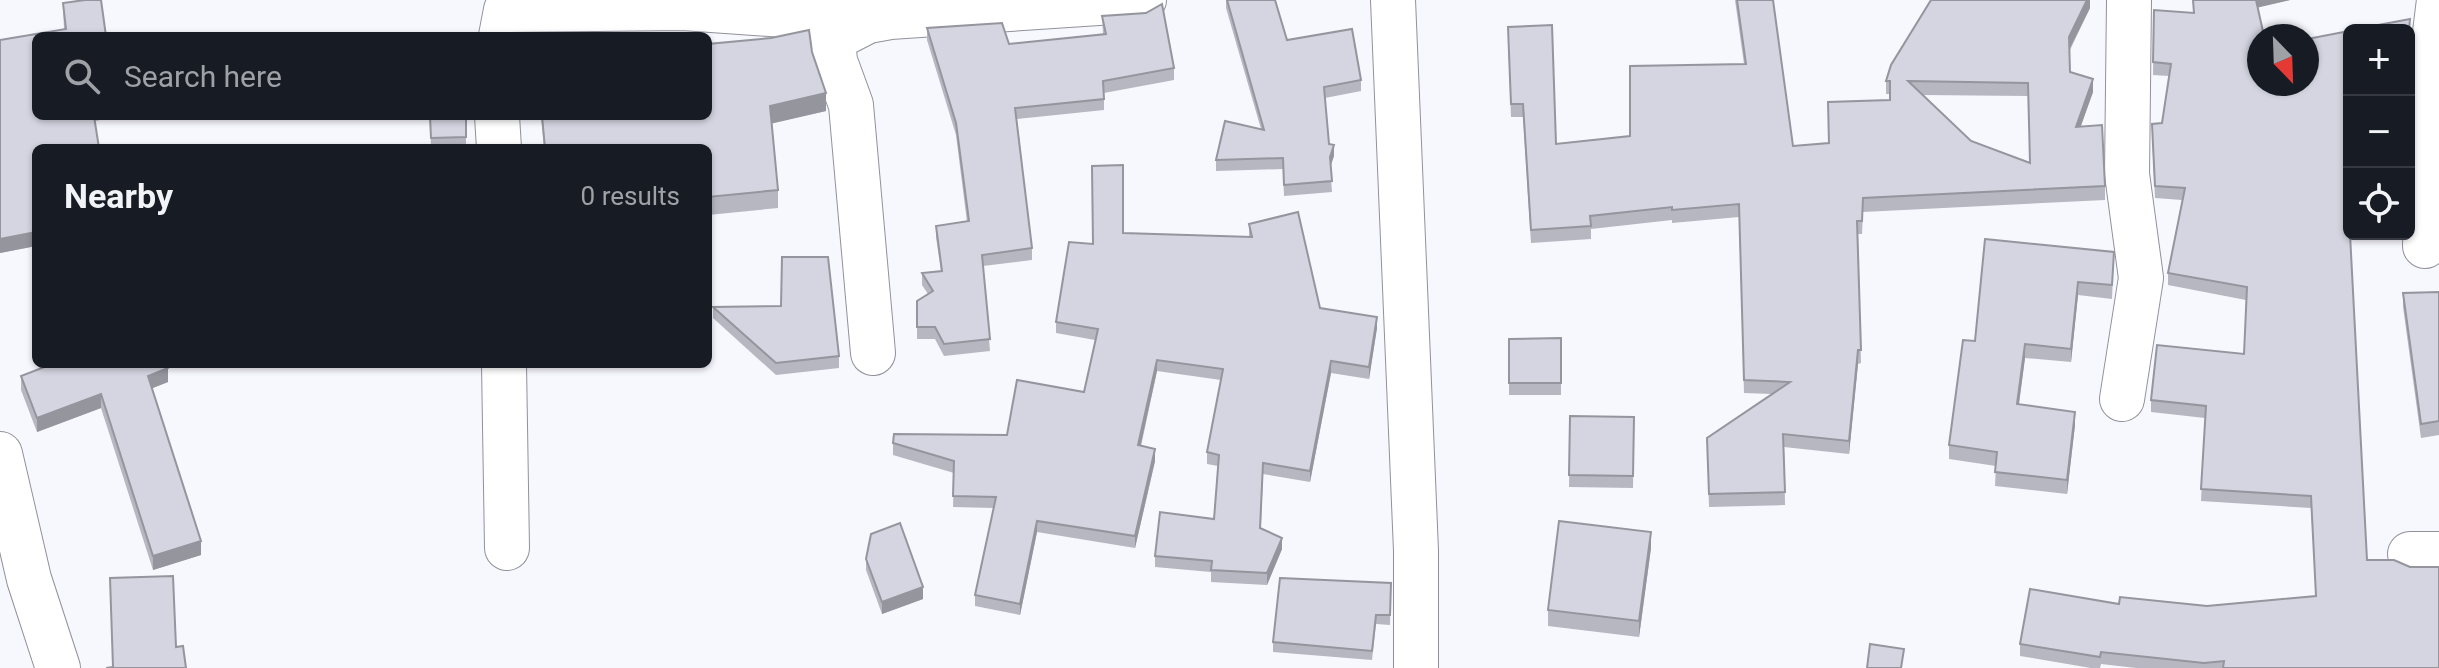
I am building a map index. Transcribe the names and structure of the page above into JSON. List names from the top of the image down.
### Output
{
  "north": "bottom right",
  "page": {
    "map_buttons": ["+", "−"],
    "search": "Search here",
    "heading": ["Nearby", "0 results"]
  }
}
